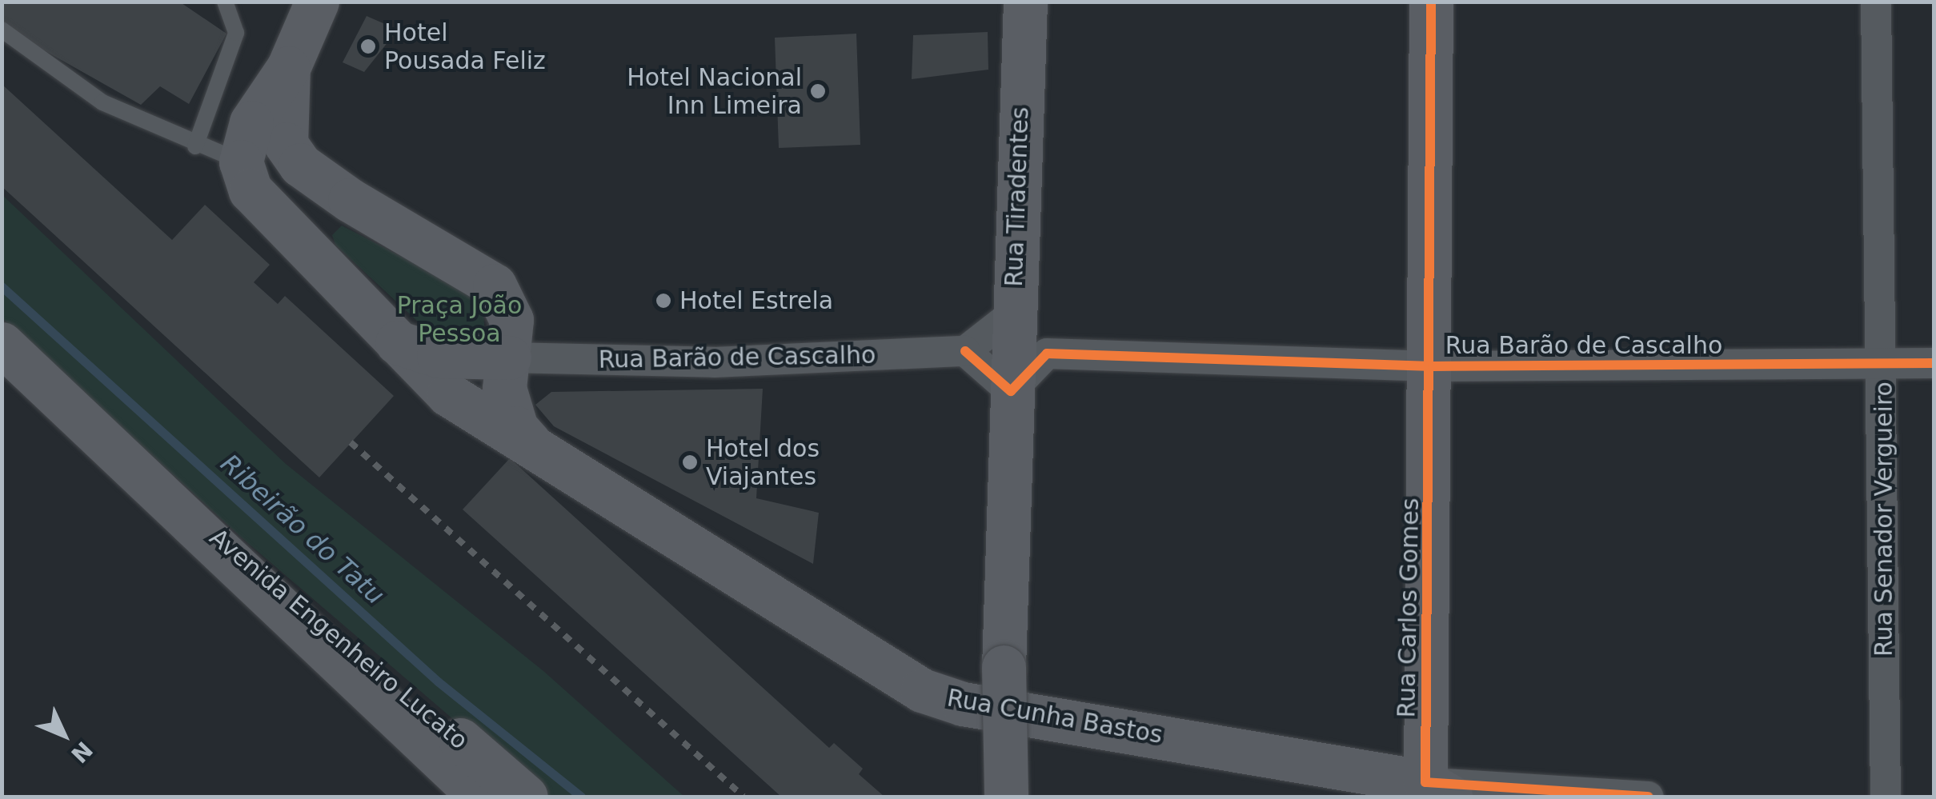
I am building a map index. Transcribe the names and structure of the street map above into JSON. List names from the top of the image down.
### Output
{
  "streets": {
    "main road": [
      "Rua Tiradentes",
      "Rua Carlos Gomes",
      "Avenida Engenheiro Lucato",
      "Rua Cunha Bastos"
    ],
    "street": ["Rua Barão de Cascalho", "Rua Senador Vergueiro"]
  },
  "crossings": [
    ["Rua Tiradentes", "Rua Barão de Cascalho"],
    ["Rua Barão de Cascalho", "Rua Senador Vergueiro"],
    ["Rua Barão de Cascalho", "Rua Carlos Gomes"],
    ["Rua Carlos Gomes", "Rua Cunha Bastos"]
  ],
  "water": ["Ribeirão do Tatu"],
  "parks": ["Praça João Pessoa"],
  "places": [
    "Hotel Pousada Feliz",
    "Hotel Nacional Inn Limeira",
    "Hotel Estrela",
    "Hotel dos Viajantes"
  ],
  "north": "bottom right"
}
